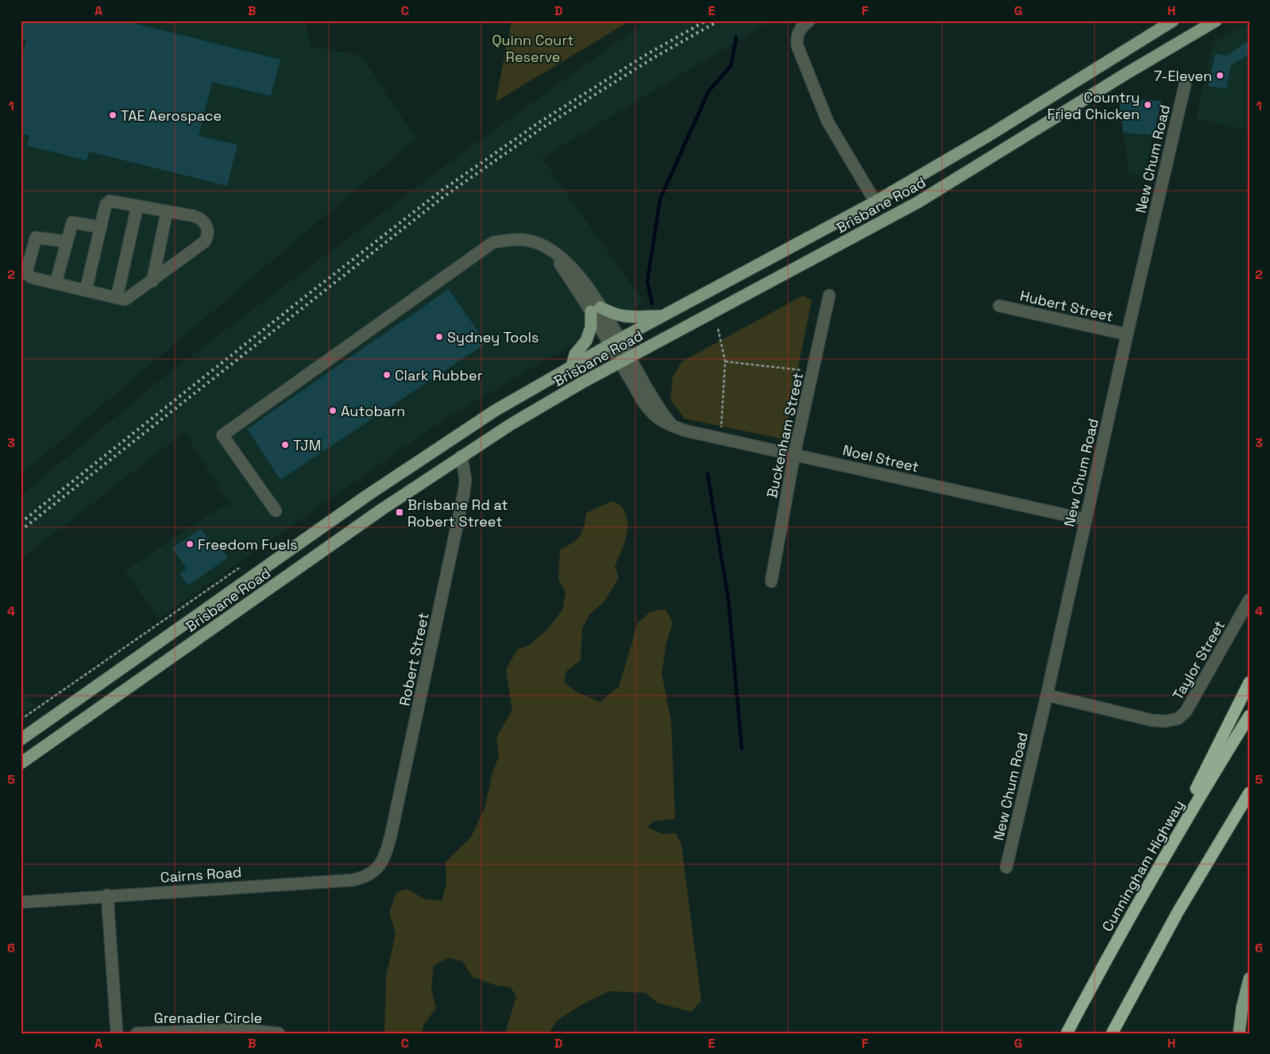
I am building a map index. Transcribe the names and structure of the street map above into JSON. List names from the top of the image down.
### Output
{
  "streets": {
    "highway": ["Cunningham Highway"],
    "main road": ["Brisbane Road"],
    "street": [
      "New Chum Road",
      "Hubert Street",
      "Buckenham Street",
      "Noel Street",
      "Robert Street",
      "Taylor Street",
      "Cairns Road",
      "Grenadier Circle"
    ]
  },
  "crossings": [
    ["New Chum Road", "Hubert Street"],
    ["New Chum Road", "Noel Street"],
    ["New Chum Road", "Taylor Street"],
    ["Brisbane Road", "Noel Street"],
    ["Brisbane Road", "Robert Street"],
    ["Buckenham Street", "Noel Street"],
    ["Robert Street", "Cairns Road"]
  ],
  "parks": ["Quinn Court Reserve"],
  "places": {
    "other": [
      "7-Eleven",
      "Country Fried Chicken",
      "TAE Aerospace",
      "Sydney Tools",
      "Clark Rubber",
      "Autobarn",
      "TJM",
      "Freedom Fuels"
    ],
    "transit": ["Brisbane Rd at Robert Street"]
  },
  "grid": {
    "columns": [
      "A",
      "B",
      "C",
      "D",
      "E",
      "F",
      "G",
      "H"
    ],
    "rows": [
      "1",
      "2",
      "3",
      "4",
      "5",
      "6"
    ]
  }
}
